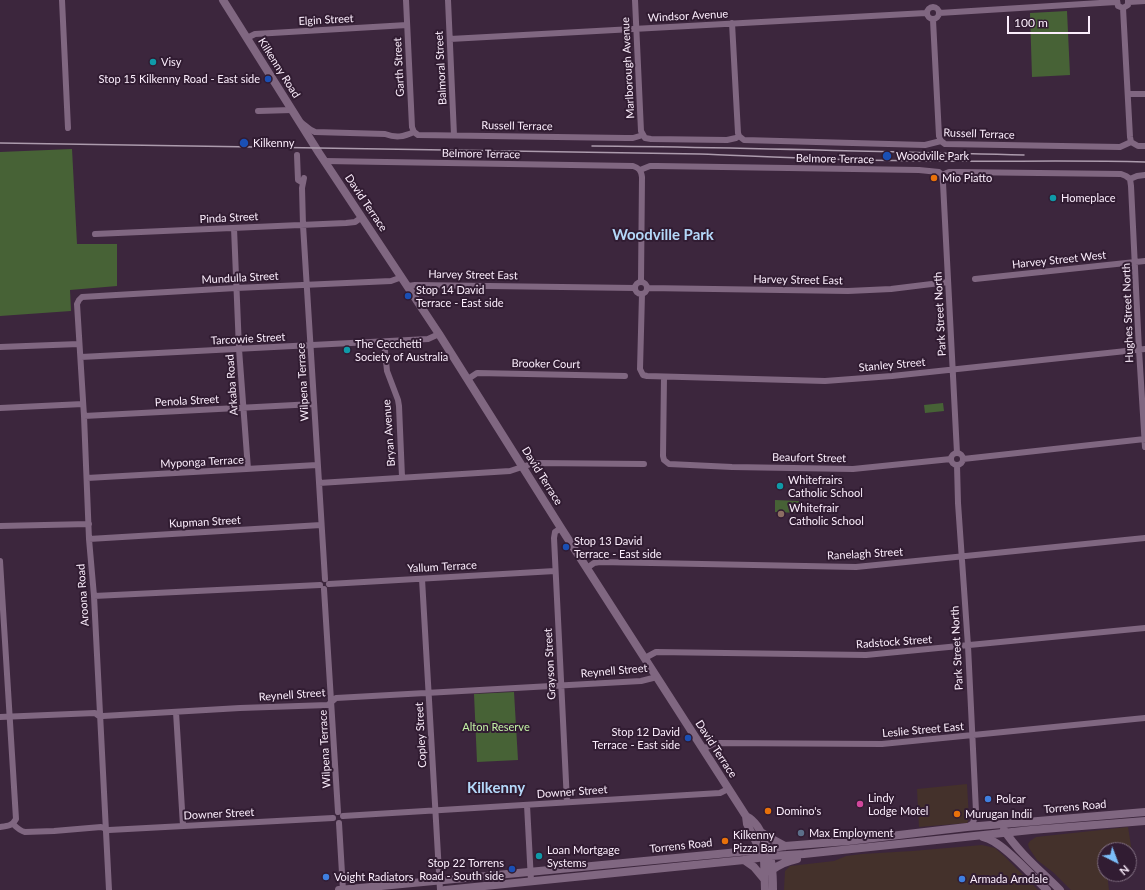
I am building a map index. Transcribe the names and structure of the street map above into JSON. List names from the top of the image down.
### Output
{
  "streets": {
    "main road": ["Kilkenny Road", "David Terrace", "Torrens Road"],
    "street": [
      "Windsor Avenue",
      "Elgin Street",
      "Garth Street",
      "Balmoral Street",
      "Marlborough Avenue",
      "Russell Terrace",
      "Belmore Terrace",
      "Pinda Street",
      "Harvey Street West",
      "Harvey Street East",
      "Mundulla Street",
      "Hughes Street North",
      "Park Street North",
      "Tarcowie Street",
      "Brooker Court",
      "Stanley Street",
      "Wilpena Terrace",
      "Arkaba Road",
      "Penola Street",
      "Bryan Avenue",
      "Beaufort Street",
      "Myponga Terrace",
      "Kupman Street",
      "Ranelagh Street",
      "Yallum Terrace",
      "Aroona Road",
      "Radstock Street",
      "Grayson Street",
      "Reynell Street",
      "Leslie Street East",
      "Copley Street",
      "Downer Street"
    ]
  },
  "crossings": [
    ["Windsor Avenue", "Balmoral Street"],
    ["Windsor Avenue", "Marlborough Avenue"],
    ["Elgin Street", "Garth Street"],
    ["Elgin Street", "Kilkenny Road"],
    ["Garth Street", "Russell Terrace"],
    ["Kilkenny Road", "Russell Terrace"],
    ["Kilkenny Road", "David Terrace"],
    ["Balmoral Street", "Russell Terrace"],
    ["Marlborough Avenue", "Russell Terrace"],
    ["Belmore Terrace", "David Terrace"],
    ["Belmore Terrace", "Hughes Street North"],
    ["Belmore Terrace", "Park Street North"],
    ["David Terrace", "Pinda Street"],
    ["David Terrace", "Harvey Street East"],
    ["David Terrace", "Mundulla Street"],
    ["David Terrace", "Tarcowie Street"],
    ["David Terrace", "Brooker Court"],
    ["David Terrace", "Ranelagh Street"],
    ["David Terrace", "Radstock Street"],
    ["David Terrace", "Grayson Street"],
    ["David Terrace", "Reynell Street"],
    ["David Terrace", "Leslie Street East"],
    ["David Terrace", "Downer Street"],
    ["David Terrace", "Torrens Road"],
    ["Pinda Street", "Wilpena Terrace"],
    ["Pinda Street", "Arkaba Road"],
    ["Harvey Street West", "Hughes Street North"],
    ["Harvey Street East", "Park Street North"],
    ["Harvey Street East", "Stanley Street"],
    ["Mundulla Street", "Wilpena Terrace"],
    ["Mundulla Street", "Arkaba Road"],
    ["Mundulla Street", "Aroona Road"],
    ["Hughes Street North", "Stanley Street"],
    ["Park Street North", "Stanley Street"],
    ["Park Street North", "Beaufort Street"],
    ["Park Street North", "Ranelagh Street"],
    ["Park Street North", "Radstock Street"],
    ["Park Street North", "Leslie Street East"],
    ["Park Street North", "Torrens Road"],
    ["Tarcowie Street", "Wilpena Terrace"],
    ["Tarcowie Street", "Arkaba Road"],
    ["Tarcowie Street", "Bryan Avenue"],
    ["Tarcowie Street", "Aroona Road"],
    ["Stanley Street", "Beaufort Street"],
    ["Wilpena Terrace", "Penola Street"],
    ["Wilpena Terrace", "Myponga Terrace"],
    ["Wilpena Terrace", "Kupman Street"],
    ["Wilpena Terrace", "Yallum Terrace"],
    ["Wilpena Terrace", "Reynell Street"],
    ["Wilpena Terrace", "Downer Street"],
    ["Arkaba Road", "Penola Street"],
    ["Arkaba Road", "Myponga Terrace"],
    ["Penola Street", "Aroona Road"],
    ["Myponga Terrace", "Aroona Road"],
    ["Kupman Street", "Aroona Road"],
    ["Yallum Terrace", "Grayson Street"],
    ["Yallum Terrace", "Copley Street"],
    ["Aroona Road", "Reynell Street"],
    ["Aroona Road", "Downer Street"],
    ["Grayson Street", "Reynell Street"],
    ["Grayson Street", "Downer Street"],
    ["Reynell Street", "Copley Street"],
    ["Copley Street", "Downer Street"],
    ["Copley Street", "Torrens Road"]
  ],
  "districts": ["Woodville Park", "Kilkenny"],
  "parks": ["Alton Reserve"],
  "places": [
    "Visy",
    "Stop 15 Kilkenny Road - East side",
    "Kilkenny",
    "Woodville Park",
    "Mio Piatto",
    "Homeplace",
    "Stop 14 David Terrace - East side",
    "The Cecchetti Society of Australia",
    "Whitefrairs Catholic School",
    "Whitefrair Catholic School",
    "Stop 13 David Terrace - East side",
    "Stop 12 David Terrace - East side",
    "Polcar",
    "Lindy Lodge Motel",
    "Domino's",
    "Murugan Indii",
    "Max Employment",
    "Kilkenny Pizza Bar",
    "Loan Mortgage Systems",
    "Stop 22 Torrens Road - South side",
    "Voight Radiators",
    "Armada Arndale"
  ],
  "scale_bar": "100 m",
  "north": "bottom right"
}
